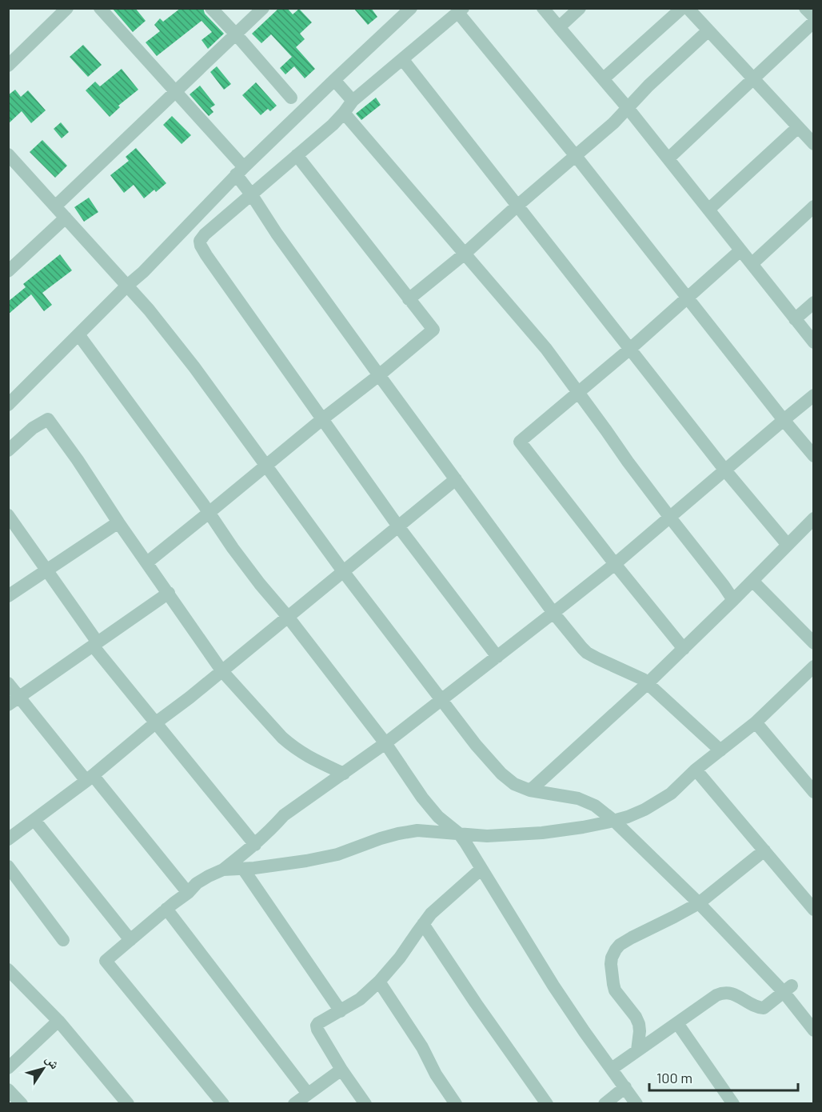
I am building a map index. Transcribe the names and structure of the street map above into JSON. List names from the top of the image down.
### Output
{
  "scale_bar": "100 m",
  "north": "top right"
}
